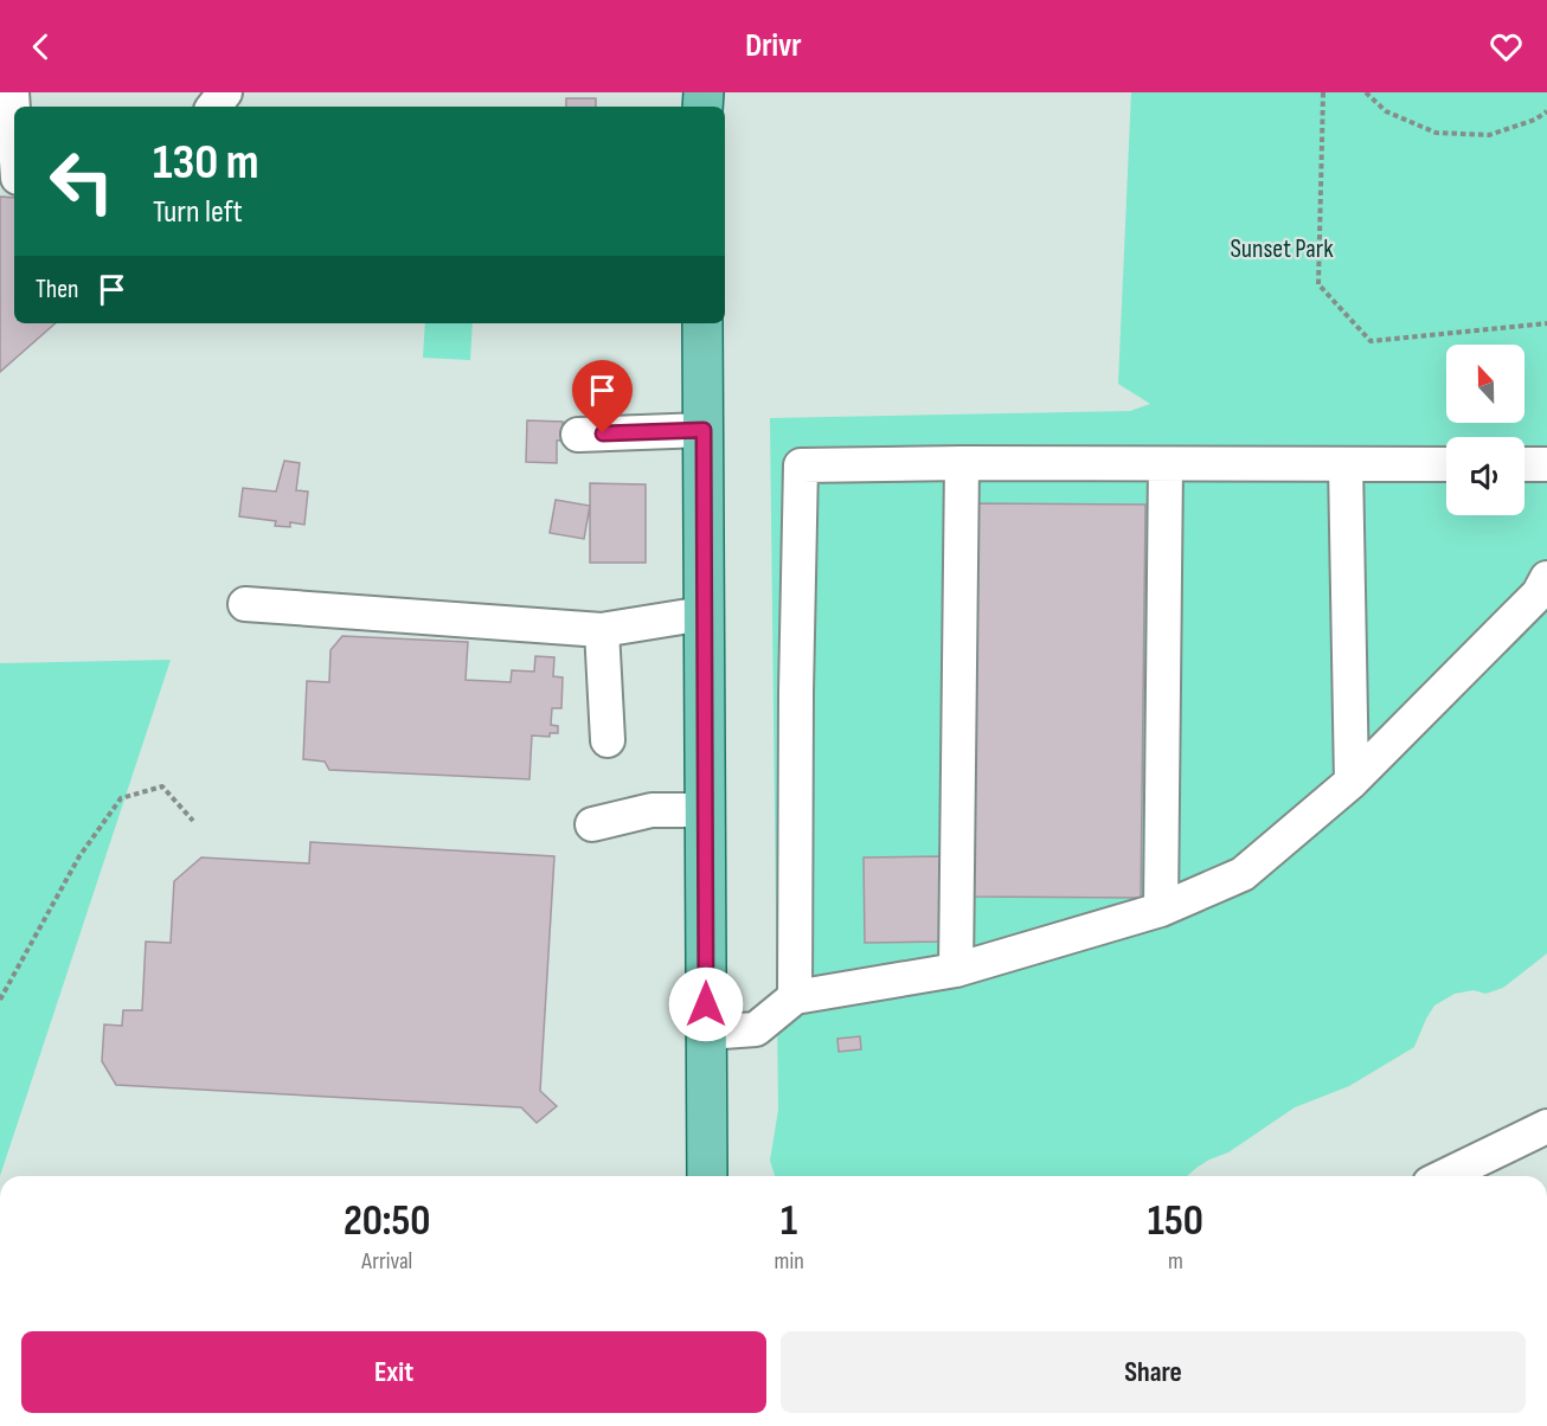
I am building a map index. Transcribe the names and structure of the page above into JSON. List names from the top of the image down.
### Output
{
  "parks": ["Sunset Park"],
  "north": "top",
  "page": {
    "header": "Drivr",
    "turn": ["130 m", "Turn left"],
    "then": "Then",
    "eta": [
      "20:50",
      "Arrival",
      "1",
      "min",
      "150",
      "m"
    ],
    "buttons": ["Exit", "Share"]
  }
}
